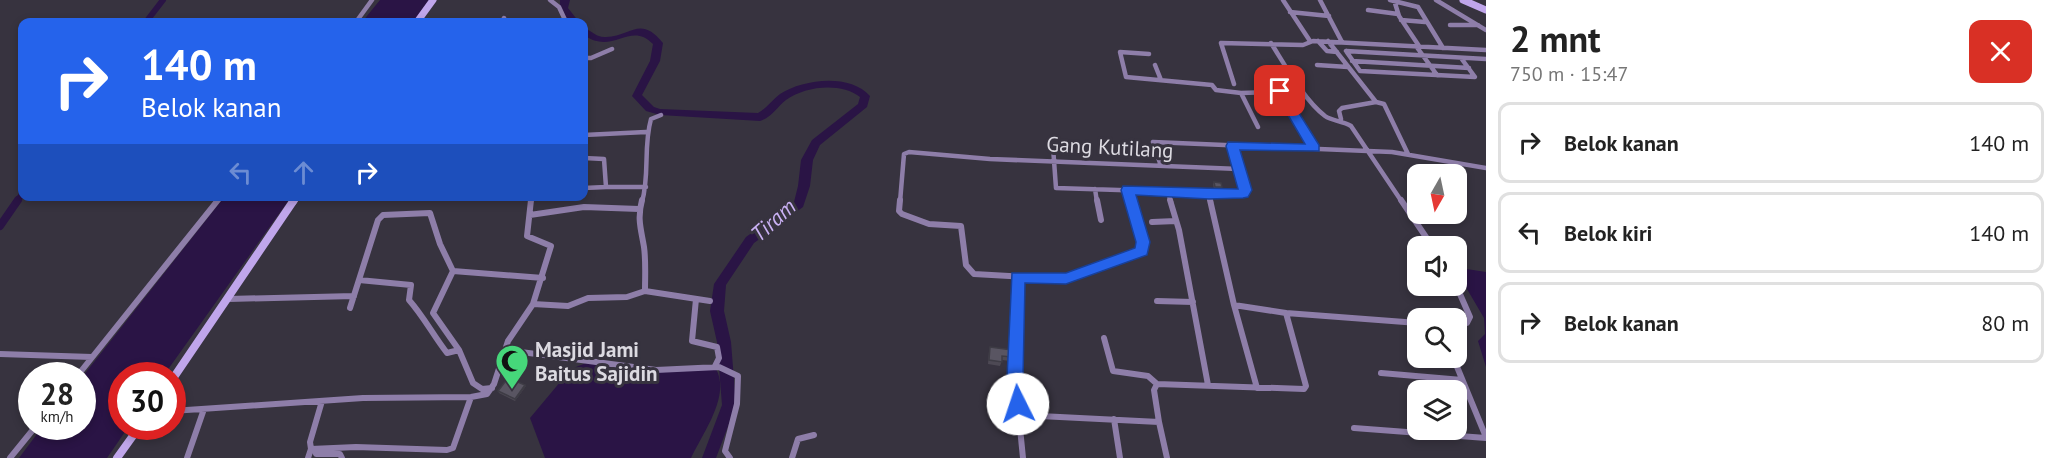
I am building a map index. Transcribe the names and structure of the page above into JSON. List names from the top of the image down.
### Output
{
  "streets": {
    "street": ["Gang Kutilang"]
  },
  "water": ["Tiram"],
  "places": {
    "mosque": ["Masjid Jami Baitus Sajidin"]
  },
  "north": "bottom",
  "page": {
    "heading": ["2 mnt", "750 m · 15:47"],
    "turn": ["140 m", "Belok kanan"],
    "list": [
      {
        "name": "Belok kanan",
        "value": "140 m"
      },
      {
        "name": "Belok kiri",
        "value": "140 m"
      },
      {
        "name": "Belok kanan",
        "value": "80 m"
      }
    ],
    "speed": "28 km/h",
    "limit": "30"
  }
}
